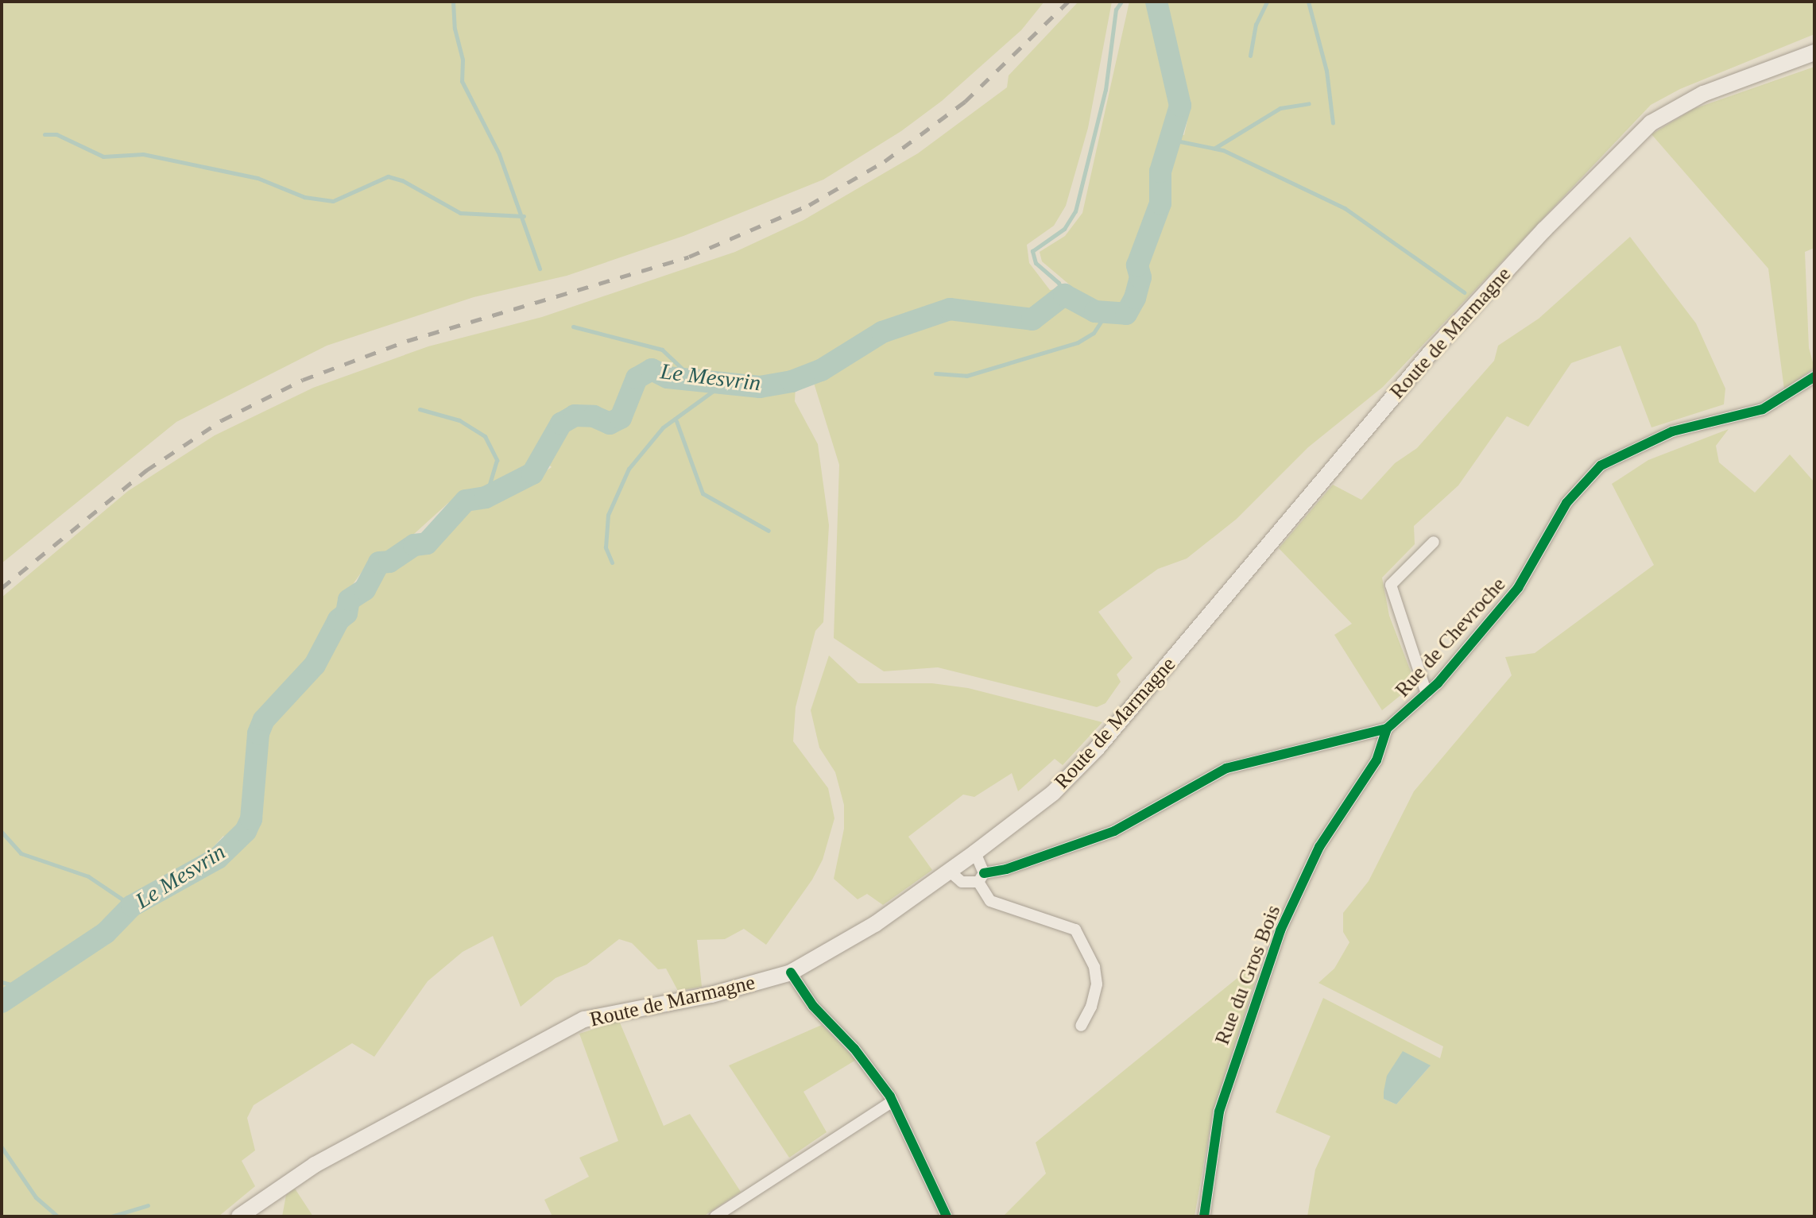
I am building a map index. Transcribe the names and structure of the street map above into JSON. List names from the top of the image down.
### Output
{
  "streets": {
    "main road": ["Route de Marmagne"],
    "street": ["Rue de Chevroche", "Rue du Gros Bois"]
  },
  "crossings": [
    ["Rue de Chevroche", "Rue du Gros Bois"]
  ],
  "water": ["Le Mesvrin"]
}
